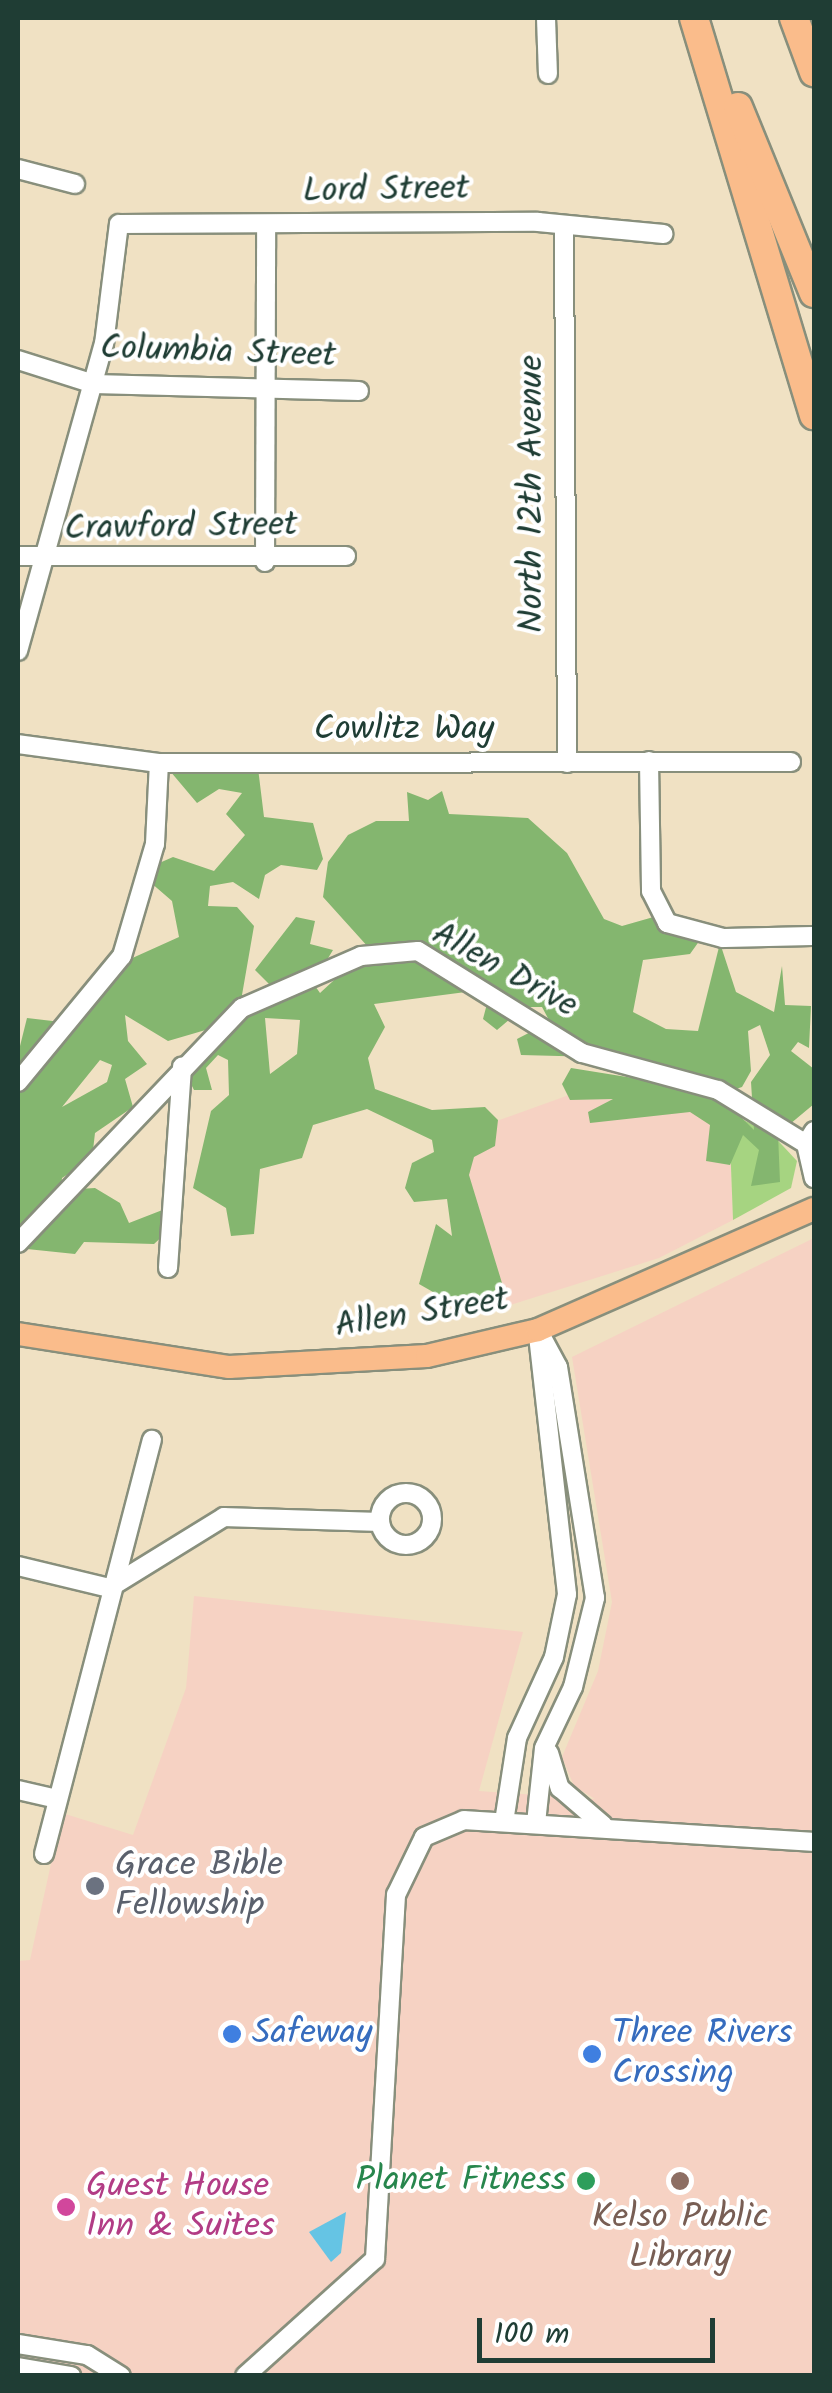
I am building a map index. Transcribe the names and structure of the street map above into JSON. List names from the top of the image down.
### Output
{
  "streets": {
    "main road": ["Allen Street"],
    "street": [
      "Lord Street",
      "Columbia Street",
      "North 12th Avenue",
      "Crawford Street",
      "Cowlitz Way",
      "Allen Drive"
    ]
  },
  "crossings": [
    ["Lord Street", "Columbia Street"],
    ["Lord Street", "North 12th Avenue"],
    ["North 12th Avenue", "Cowlitz Way"]
  ],
  "places": [
    "Grace Bible Fellowship",
    "Safeway",
    "Three Rivers Crossing",
    "Planet Fitness",
    "Kelso Public Library",
    "Guest House Inn & Suites"
  ],
  "scale_bar": "100 m"
}
